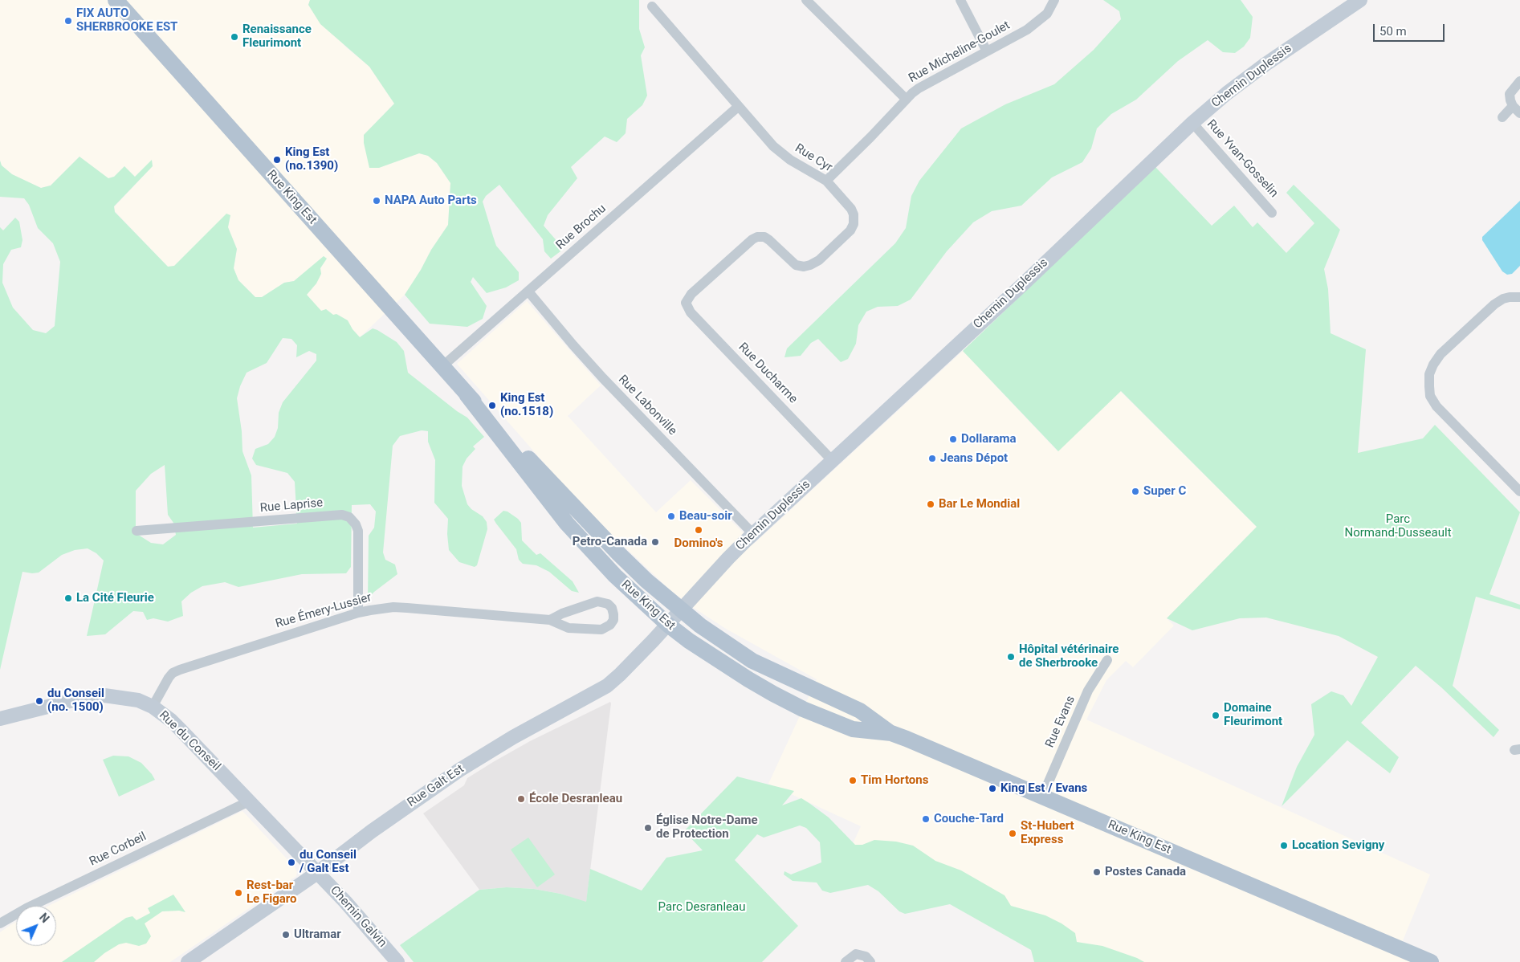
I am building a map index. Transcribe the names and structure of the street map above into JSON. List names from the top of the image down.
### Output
{
  "streets": {
    "main road": ["Rue King Est"],
    "street": [
      "Rue Micheline-Goulet",
      "Chemin Duplessis",
      "Rue Cyr",
      "Rue Yvan-Gosselin",
      "Rue Brochu",
      "Rue Ducharme",
      "Rue Labonville",
      "Rue Laprise",
      "Rue Émery-Lussier",
      "Rue Evans",
      "Rue du Conseil",
      "Rue Galt Est",
      "Rue Corbeil",
      "Chemin Galvin"
    ]
  },
  "crossings": [
    ["Rue Micheline-Goulet", "Rue Cyr"],
    ["Chemin Duplessis", "Rue Yvan-Gosselin"],
    ["Chemin Duplessis", "Rue King Est"],
    ["Chemin Duplessis", "Rue Ducharme"],
    ["Chemin Duplessis", "Rue Labonville"],
    ["Chemin Duplessis", "Rue Galt Est"],
    ["Rue Cyr", "Rue Brochu"],
    ["Rue Cyr", "Rue Ducharme"],
    ["Rue King Est", "Rue Brochu"],
    ["Rue King Est", "Rue Evans"],
    ["Rue King Est", "Rue Galt Est"],
    ["Rue Brochu", "Rue Labonville"],
    ["Rue Laprise", "Rue Émery-Lussier"],
    ["Rue Émery-Lussier", "Rue du Conseil"],
    ["Rue du Conseil", "Rue Galt Est"],
    ["Rue du Conseil", "Rue Corbeil"],
    ["Rue du Conseil", "Chemin Galvin"],
    ["Rue Galt Est", "Chemin Galvin"]
  ],
  "parks": ["Parc Normand-Dusseault", "Parc Desranleau"],
  "places": [
    "FIX AUTO SHERBROOKE EST",
    "Renaissance Fleurimont",
    "King Est (no.1390)",
    "NAPA Auto Parts",
    "King Est (no.1518)",
    "Dollarama",
    "Jeans Dépot",
    "Super C",
    "Bar Le Mondial",
    "Beau-soir",
    "Domino's",
    "Petro-Canada",
    "La Cité Fleurie",
    "Hôpital vétérinaire de Sherbrooke",
    "du Conseil (no. 1500)",
    "Domaine Fleurimont",
    "Tim Hortons",
    "King Est / Evans",
    "École Desranleau",
    "Couche-Tard",
    "Église Notre-Dame de Protection",
    "St-Hubert Express",
    "Location Sevigny",
    "du Conseil / Galt Est",
    "Postes Canada",
    "Rest-bar Le Figaro",
    "Ultramar"
  ],
  "scale_bar": "50 m",
  "north": "top right"
}
